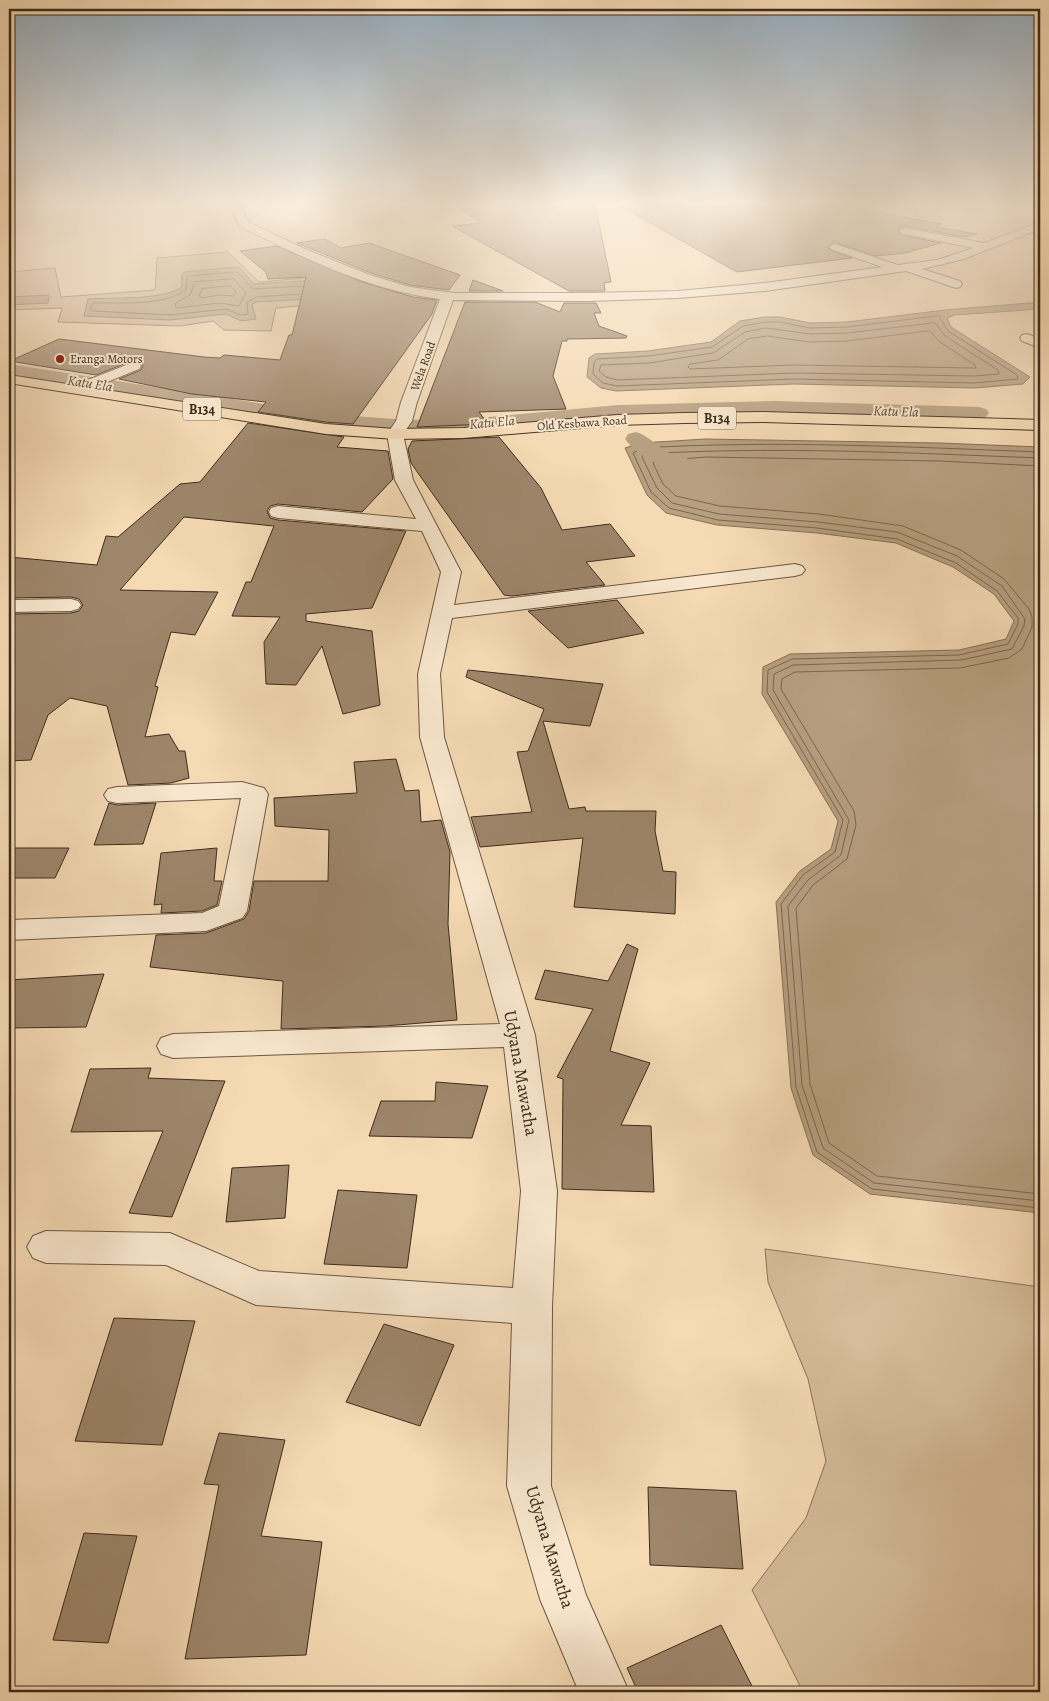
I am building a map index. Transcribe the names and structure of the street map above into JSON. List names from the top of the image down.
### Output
{
  "streets": {
    "main road": ["B134", "Old Kesbawa Road"],
    "street": ["Wela Road", "Udyana Mawatha"]
  },
  "crossings": [
    ["Wela Road", "Old Kesbawa Road"],
    ["Wela Road", "Udyana Mawatha"],
    ["Old Kesbawa Road", "Udyana Mawatha"]
  ],
  "water": ["Katu Ela"],
  "places": ["Eranga Motors"]
}
